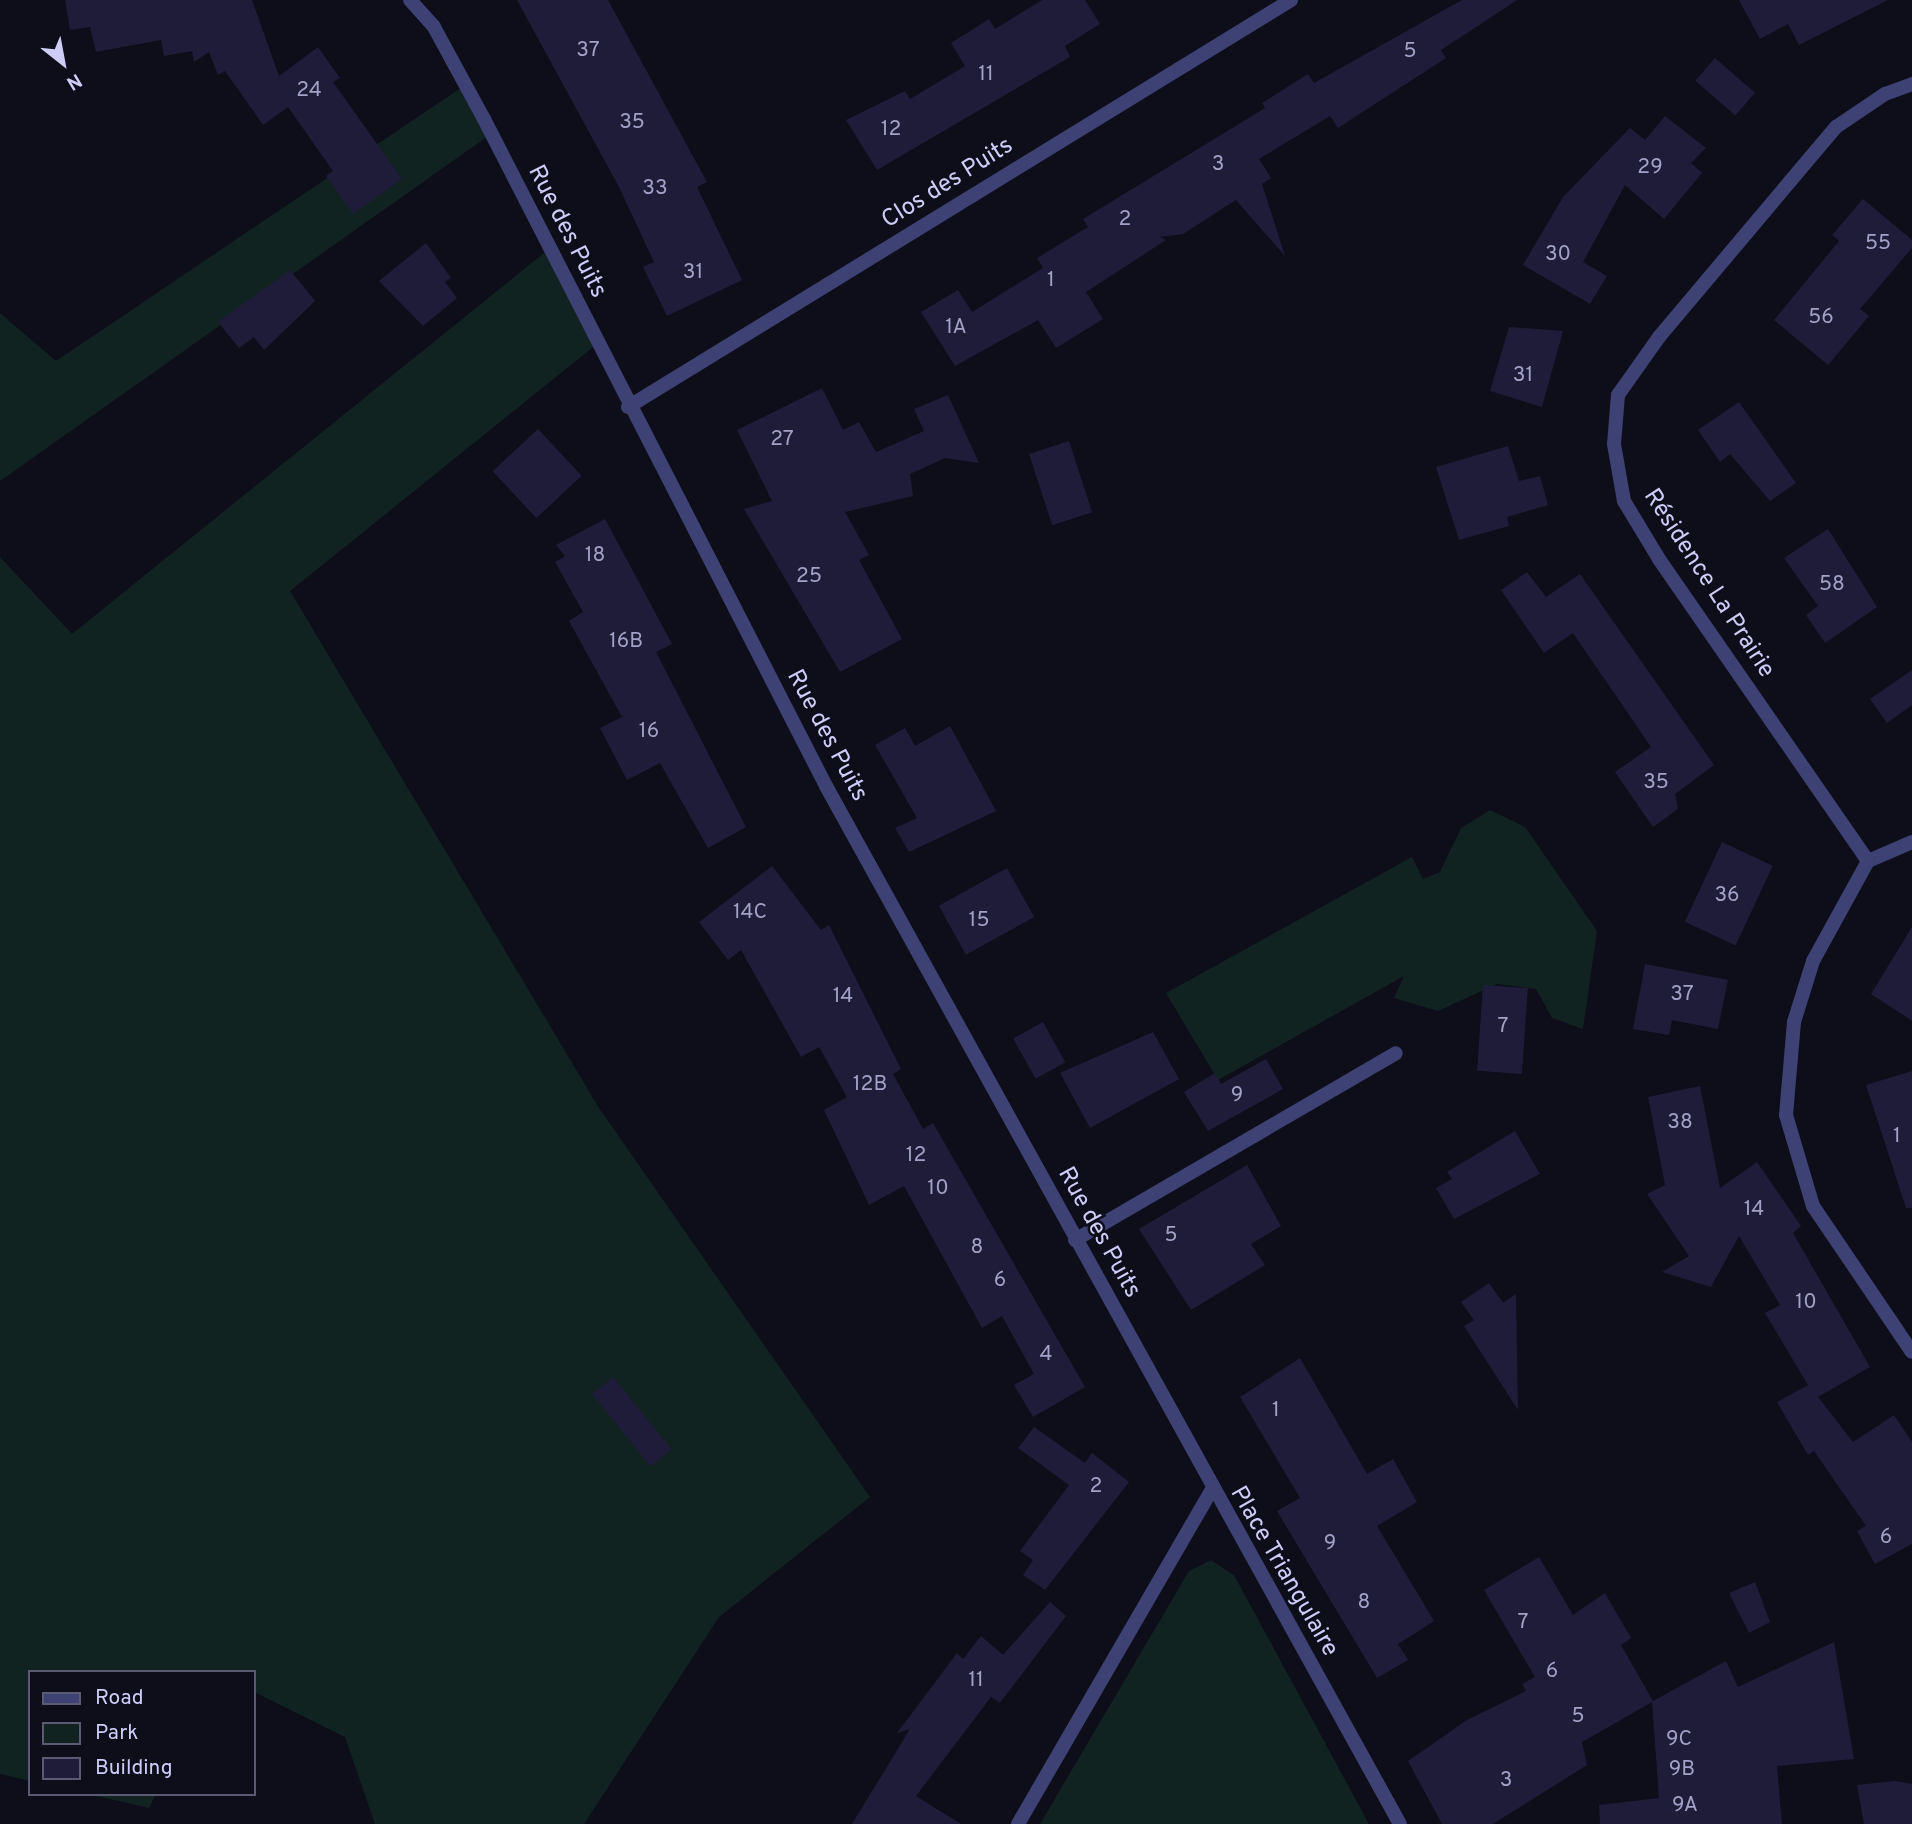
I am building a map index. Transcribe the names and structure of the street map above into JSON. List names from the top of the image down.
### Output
{
  "streets": {
    "street": [
      "Clos des Puits",
      "Rue des Puits",
      "Résidence La Prairie",
      "Place Triangulaire"
    ]
  },
  "crossings": [
    ["Clos des Puits", "Rue des Puits"],
    ["Rue des Puits", "Place Triangulaire"]
  ],
  "house_numbers": [
    "37",
    "5",
    "11",
    "24",
    "35",
    "12",
    "3",
    "29",
    "33",
    "2",
    "55",
    "30",
    "31",
    "1",
    "56",
    "1A",
    "31",
    "27",
    "18",
    "25",
    "58",
    "16B",
    "16",
    "35",
    "36",
    "14C",
    "15",
    "37",
    "14",
    "7",
    "12B",
    "9",
    "38",
    "1",
    "12",
    "10",
    "14",
    "5",
    "8",
    "6",
    "10",
    "4",
    "1",
    "2",
    "6",
    "9",
    "8",
    "7",
    "6",
    "11",
    "5",
    "9C",
    "9B",
    "3",
    "9A"
  ],
  "legend": ["Road", "Park", "Building"],
  "north": "bottom right"
}
